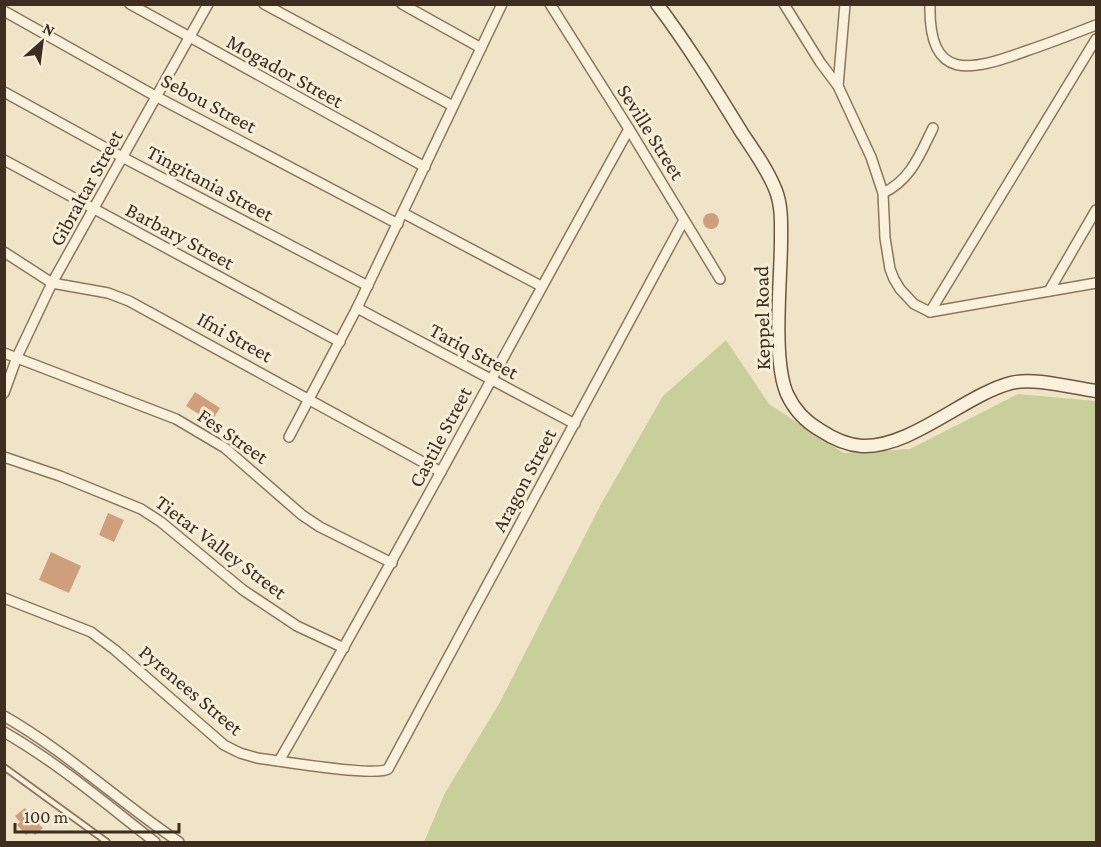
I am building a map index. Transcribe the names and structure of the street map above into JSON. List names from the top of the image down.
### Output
{
  "streets": {
    "street": [
      "Mogador Street",
      "Sebou Street",
      "Seville Street",
      "Tingitania Street",
      "Gibraltar Street",
      "Barbary Street",
      "Keppel Road",
      "Ifni Street",
      "Tariq Street",
      "Fes Street",
      "Castile Street",
      "Aragon Street",
      "Tietar Valley Street",
      "Pyrenees Street"
    ]
  },
  "crossings": [
    ["Mogador Street", "Gibraltar Street"],
    ["Sebou Street", "Gibraltar Street"],
    ["Seville Street", "Castile Street"],
    ["Seville Street", "Aragon Street"],
    ["Tingitania Street", "Gibraltar Street"],
    ["Gibraltar Street", "Barbary Street"],
    ["Gibraltar Street", "Ifni Street"],
    ["Gibraltar Street", "Fes Street"],
    ["Ifni Street", "Castile Street"],
    ["Tariq Street", "Castile Street"],
    ["Tariq Street", "Aragon Street"],
    ["Fes Street", "Castile Street"],
    ["Castile Street", "Tietar Valley Street"],
    ["Castile Street", "Pyrenees Street"],
    ["Aragon Street", "Pyrenees Street"]
  ],
  "scale_bar": "100 m",
  "north": "top right"
}
